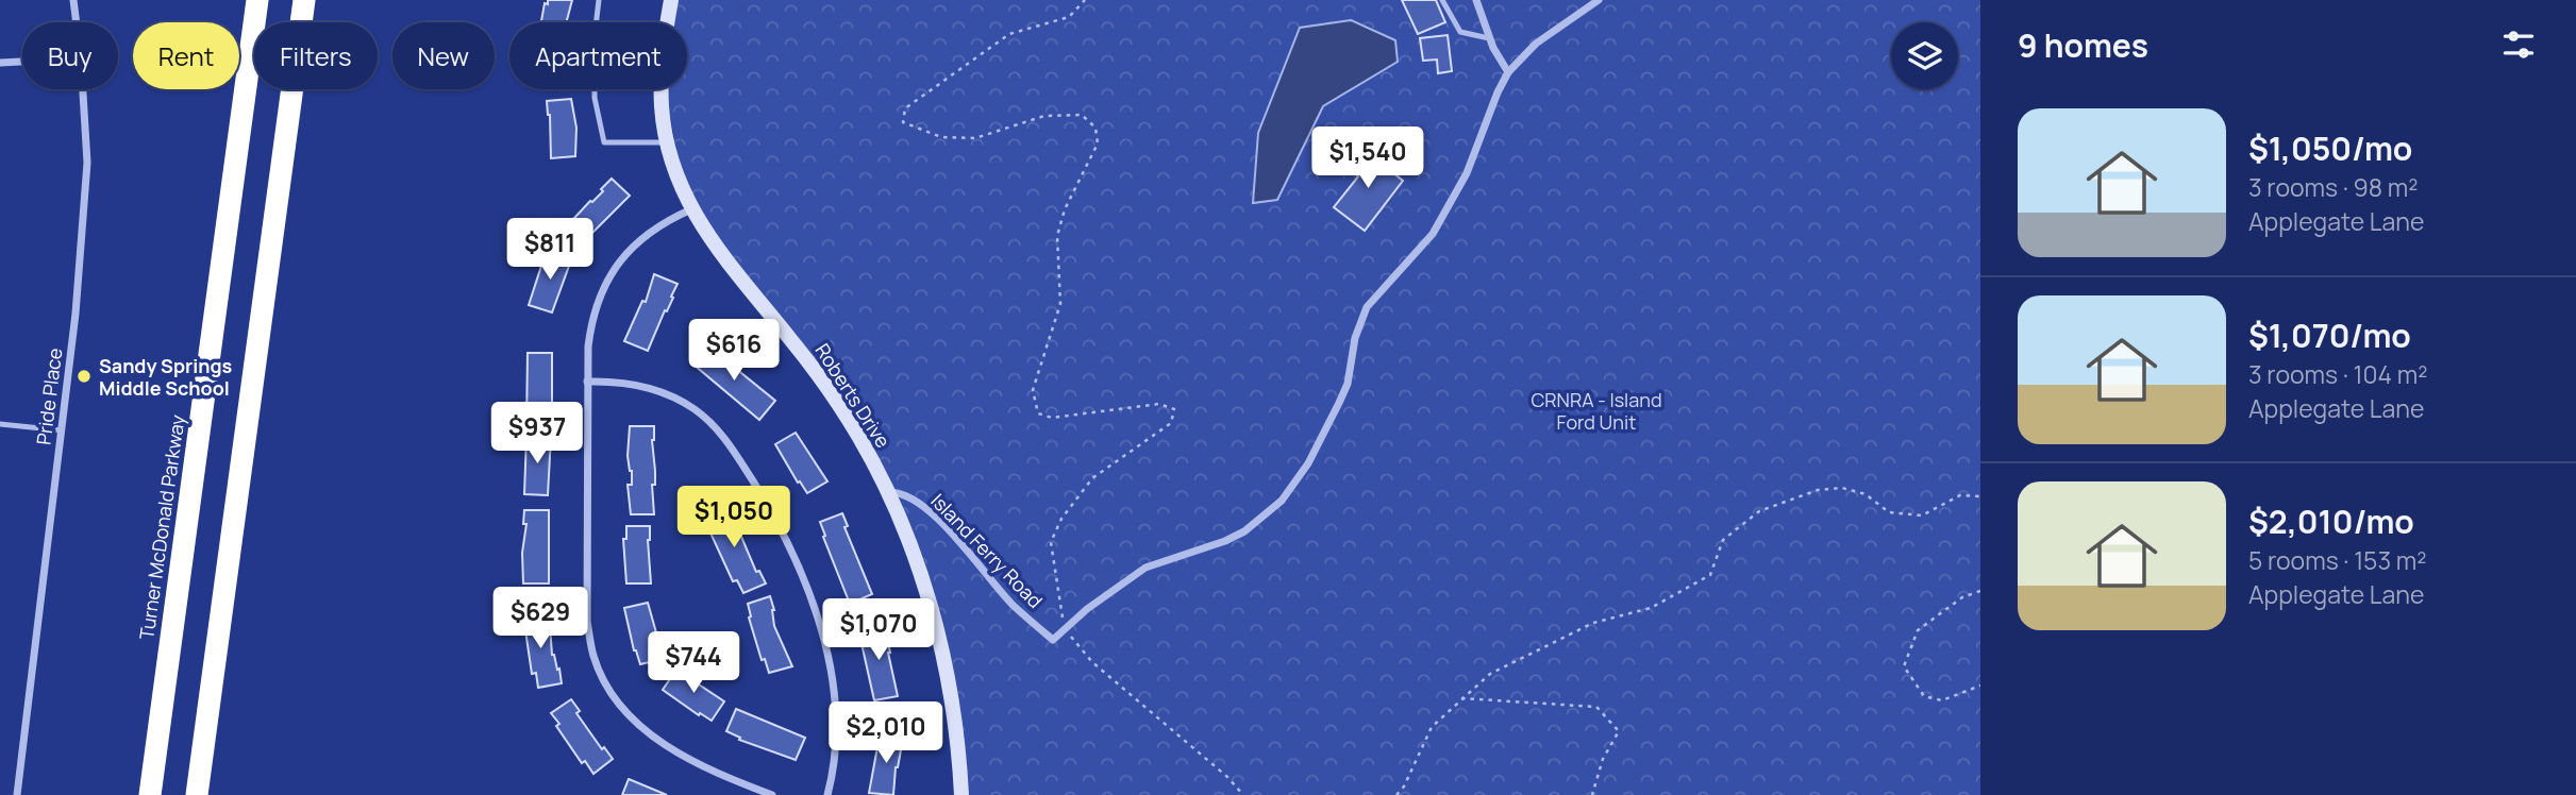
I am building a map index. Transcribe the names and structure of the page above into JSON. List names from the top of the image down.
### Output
{
  "streets": {
    "highway": ["Turner McDonald Parkway"],
    "street": ["Roberts Drive", "Pride Place", "Island Ferry Road"]
  },
  "crossings": [
    ["Roberts Drive", "Island Ferry Road"]
  ],
  "parks": ["CRNRA - Island Ford Unit"],
  "places": ["Sandy Springs Middle School"],
  "page": {
    "heading": "9 homes",
    "chip": [
      "Buy",
      "Rent",
      "Filters",
      "New",
      "Apartment"
    ],
    "list": [
      {
        "name": "$1,050/mo",
        "note": "3 rooms · 98 m² · Applegate Lane"
      },
      {
        "name": "$1,070/mo",
        "note": "3 rooms · 104 m² · Applegate Lane"
      },
      {
        "name": "$2,010/mo",
        "note": "5 rooms · 153 m² · Applegate Lane"
      }
    ],
    "price": [
      "$1,540",
      "$811",
      "$616",
      "$937",
      "$1,050",
      "$629",
      "$1,070",
      "$744",
      "$2,010"
    ]
  }
}
